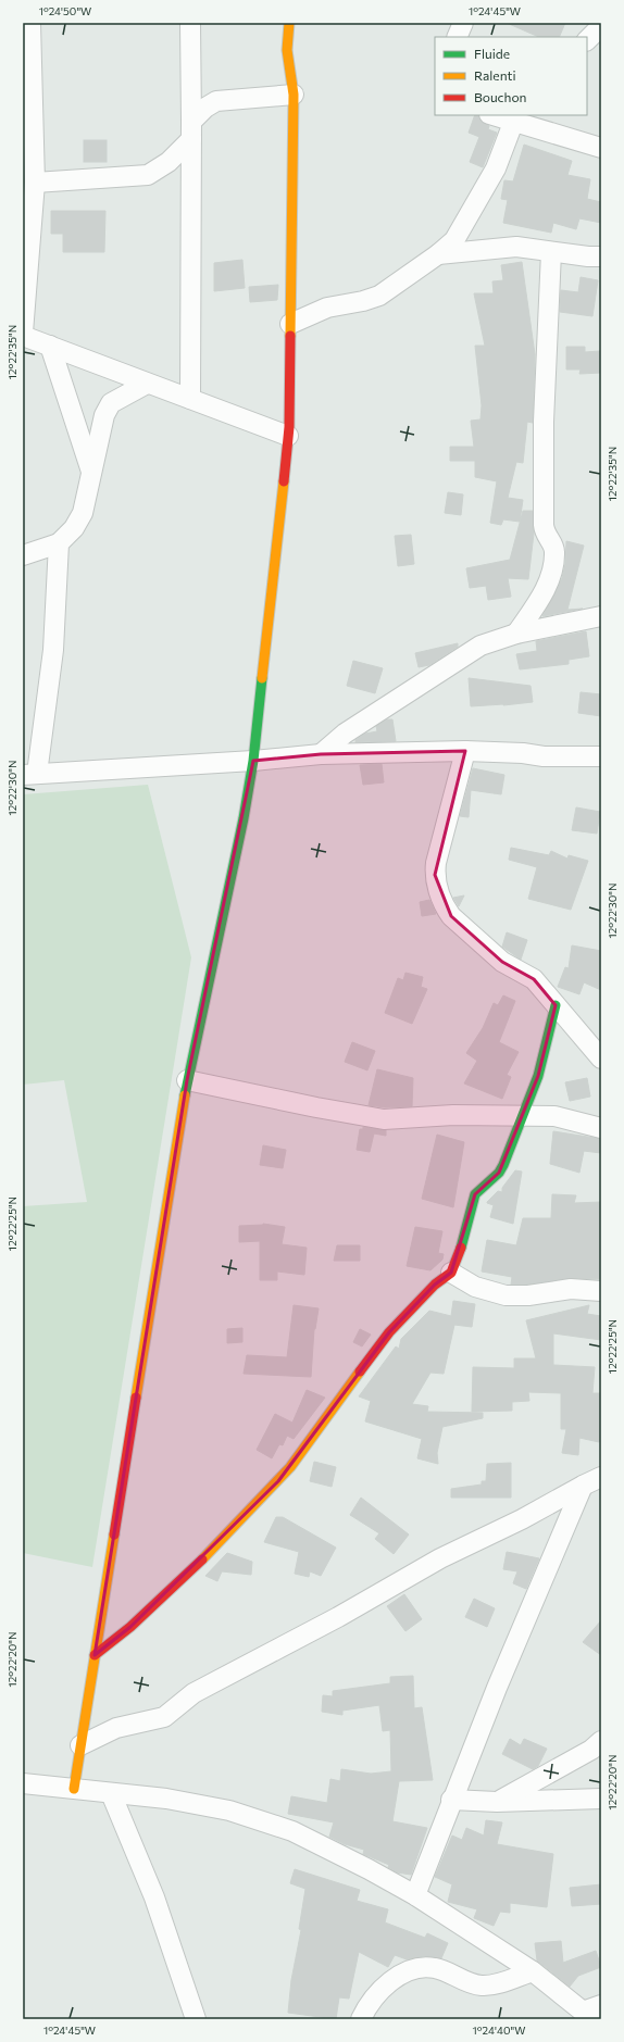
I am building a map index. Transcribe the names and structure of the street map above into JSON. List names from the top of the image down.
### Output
{
  "legend": ["Fluide", "Ralenti", "Bouchon"],
  "coordinates": [
    "1°24'50\"W",
    "1°24'45\"W",
    "12°22'35\"N",
    "12°22'30\"N",
    "12°22'25\"N",
    "12°22'20\"N",
    "1°24'40\"W"
  ]
}
